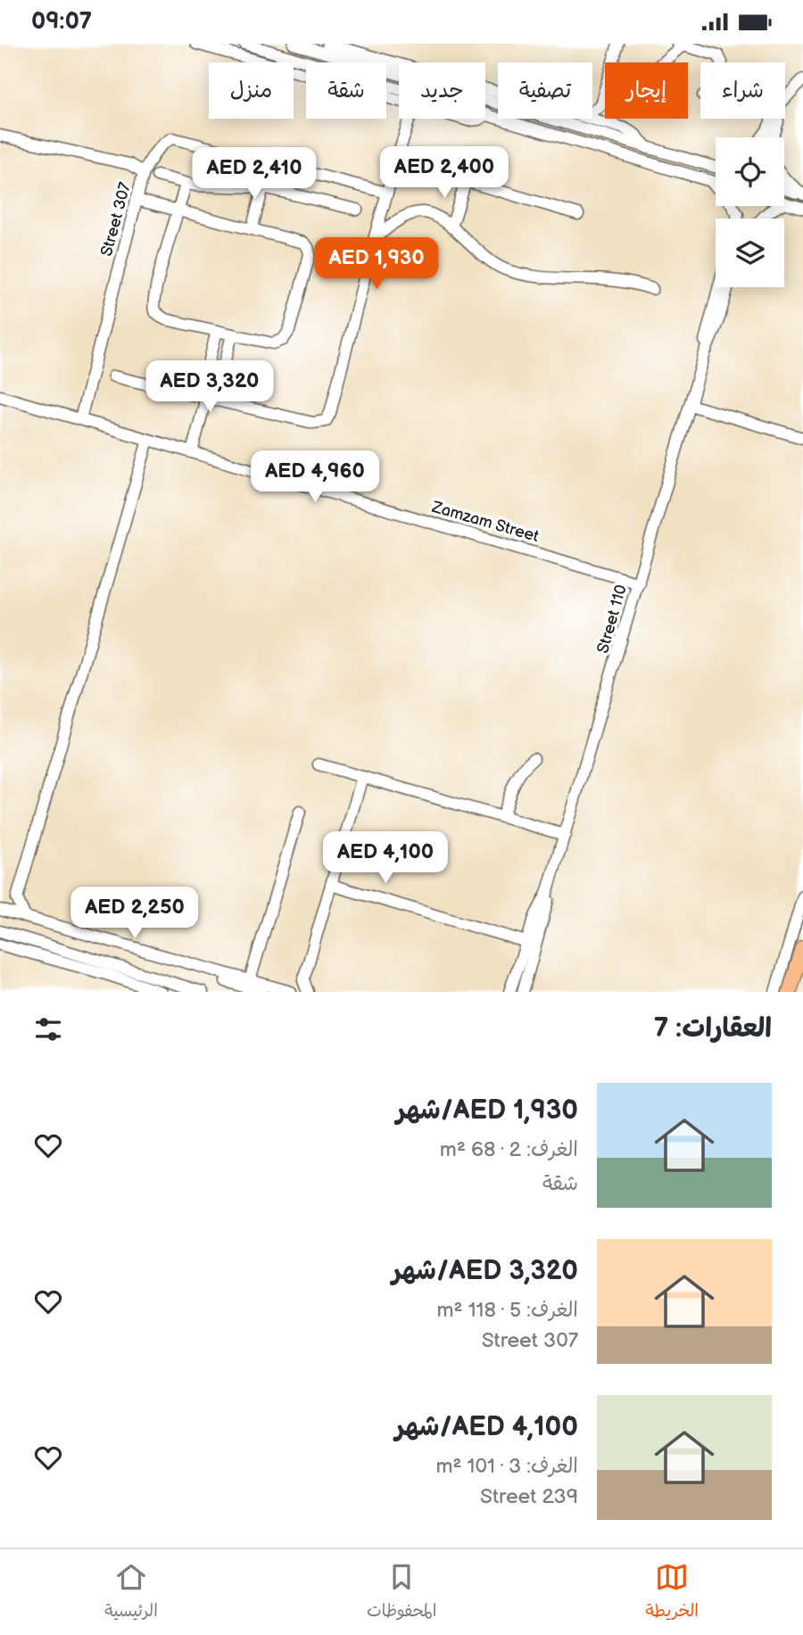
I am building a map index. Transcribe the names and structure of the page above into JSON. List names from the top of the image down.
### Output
{
  "streets": {
    "street": ["Street 307", "Zamzam Street", "Street 110"]
  },
  "crossings": [
    ["Street 307", "Zamzam Street"],
    ["Zamzam Street", "Street 110"]
  ],
  "page": {
    "status": "09:07",
    "chip": [
      "شراء",
      "إيجار",
      "تصفية",
      "جديد",
      "شقة",
      "منزل"
    ],
    "price": [
      "AED 2,400",
      "AED 2,410",
      "AED 1,930",
      "AED 3,320",
      "AED 4,960",
      "AED 4,100",
      "AED 2,250"
    ],
    "heading": "العقارات: 7",
    "list": [
      {
        "name": "AED 1,930/شهر",
        "note": "الغرف: 2 · 68 m² · شقة"
      },
      {
        "name": "AED 3,320/شهر",
        "note": "الغرف: 5 · 118 m² · Street 307"
      },
      {
        "name": "AED 4,100/شهر",
        "note": "الغرف: 3 · 101 m² · Street 239"
      }
    ],
    "tabs": ["الخريطة", "المحفوظات", "الرئيسية"]
  }
}
